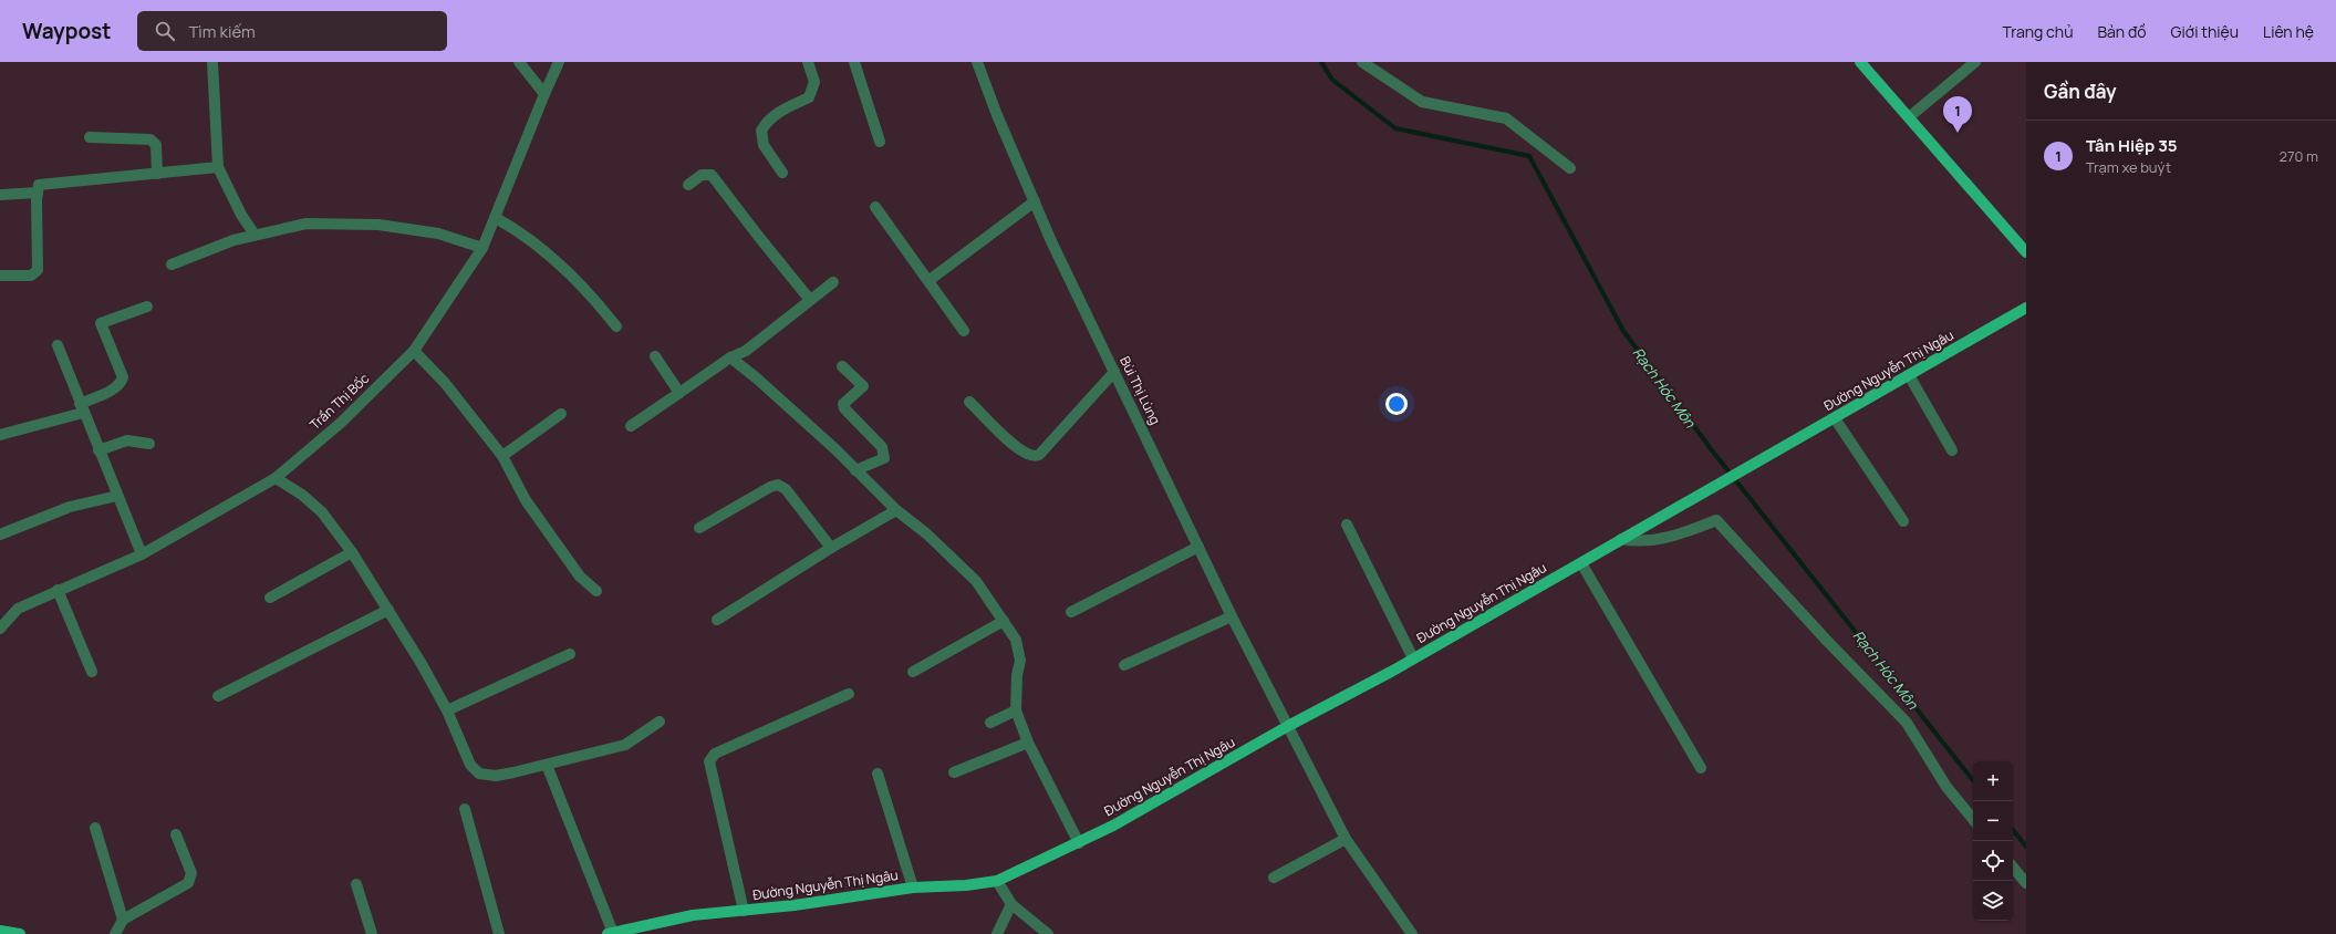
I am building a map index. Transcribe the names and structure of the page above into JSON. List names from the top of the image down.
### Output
{
  "streets": {
    "main road": ["Đường Nguyễn Thị Ngâu"],
    "street": ["Bùi Thị Lùng", "Trần Thị Bốc"]
  },
  "crossings": [
    ["Đường Nguyễn Thị Ngâu", "Bùi Thị Lùng"]
  ],
  "water": ["Rạch Hóc Môn"],
  "page": {
    "header": "Waypost",
    "search": "Tìm kiếm",
    "nav": [
      "Trang chủ",
      "Bản đồ",
      "Giới thiệu",
      "Liên hệ"
    ],
    "heading": "Gần đây",
    "pins": "1",
    "list": [
      {
        "mark": "1",
        "name": "Tân Hiệp 35",
        "note": "Trạm xe buýt",
        "value": "270 m"
      }
    ],
    "map_buttons": ["+", "−"]
  }
}
